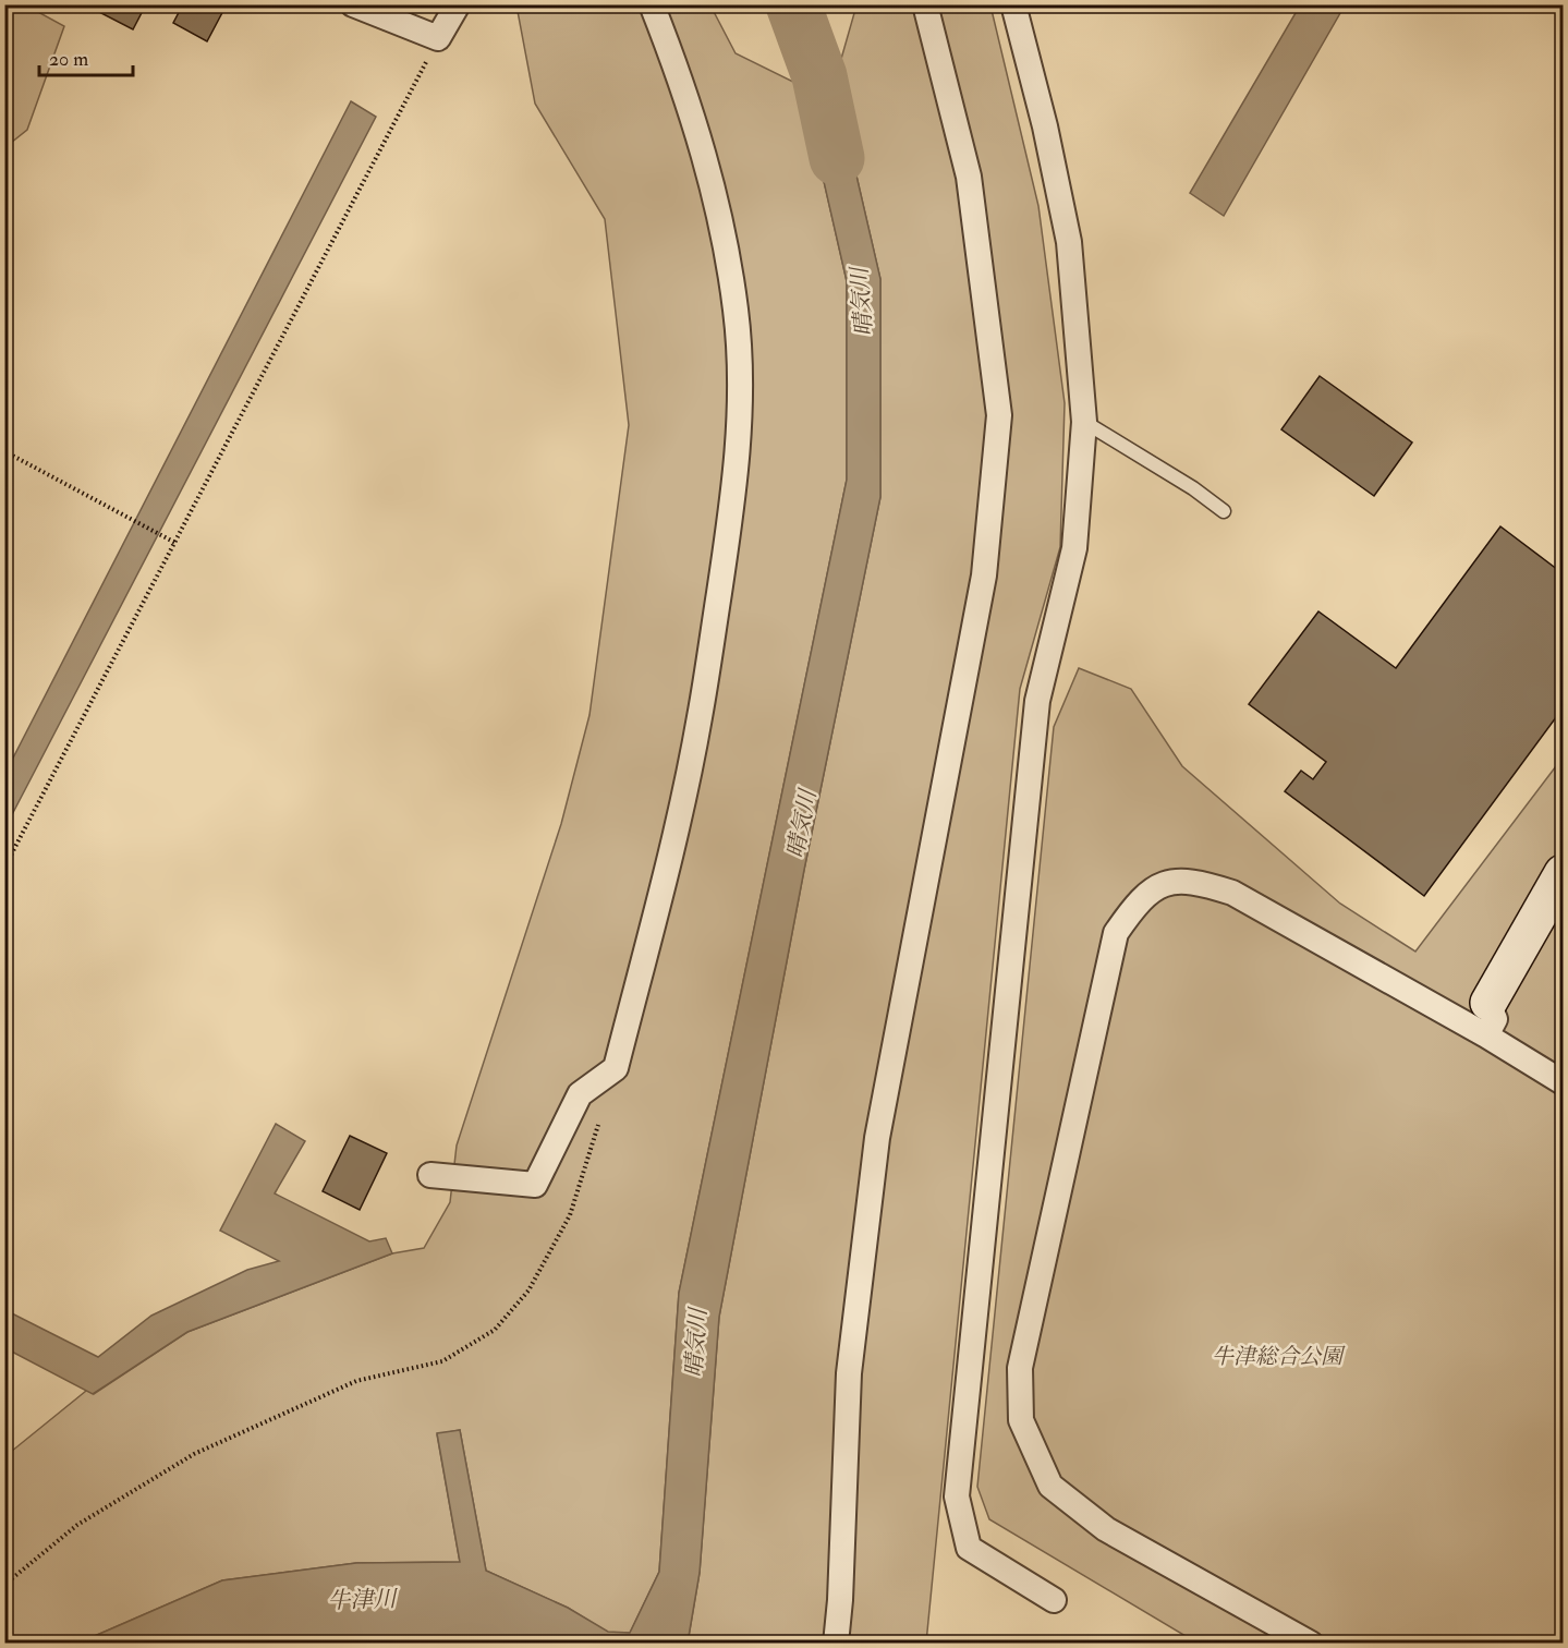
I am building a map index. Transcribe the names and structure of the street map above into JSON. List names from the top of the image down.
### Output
{
  "water": ["晴気川", "牛津川"],
  "parks": ["牛津総合公園"],
  "scale_bar": "20 m"
}
